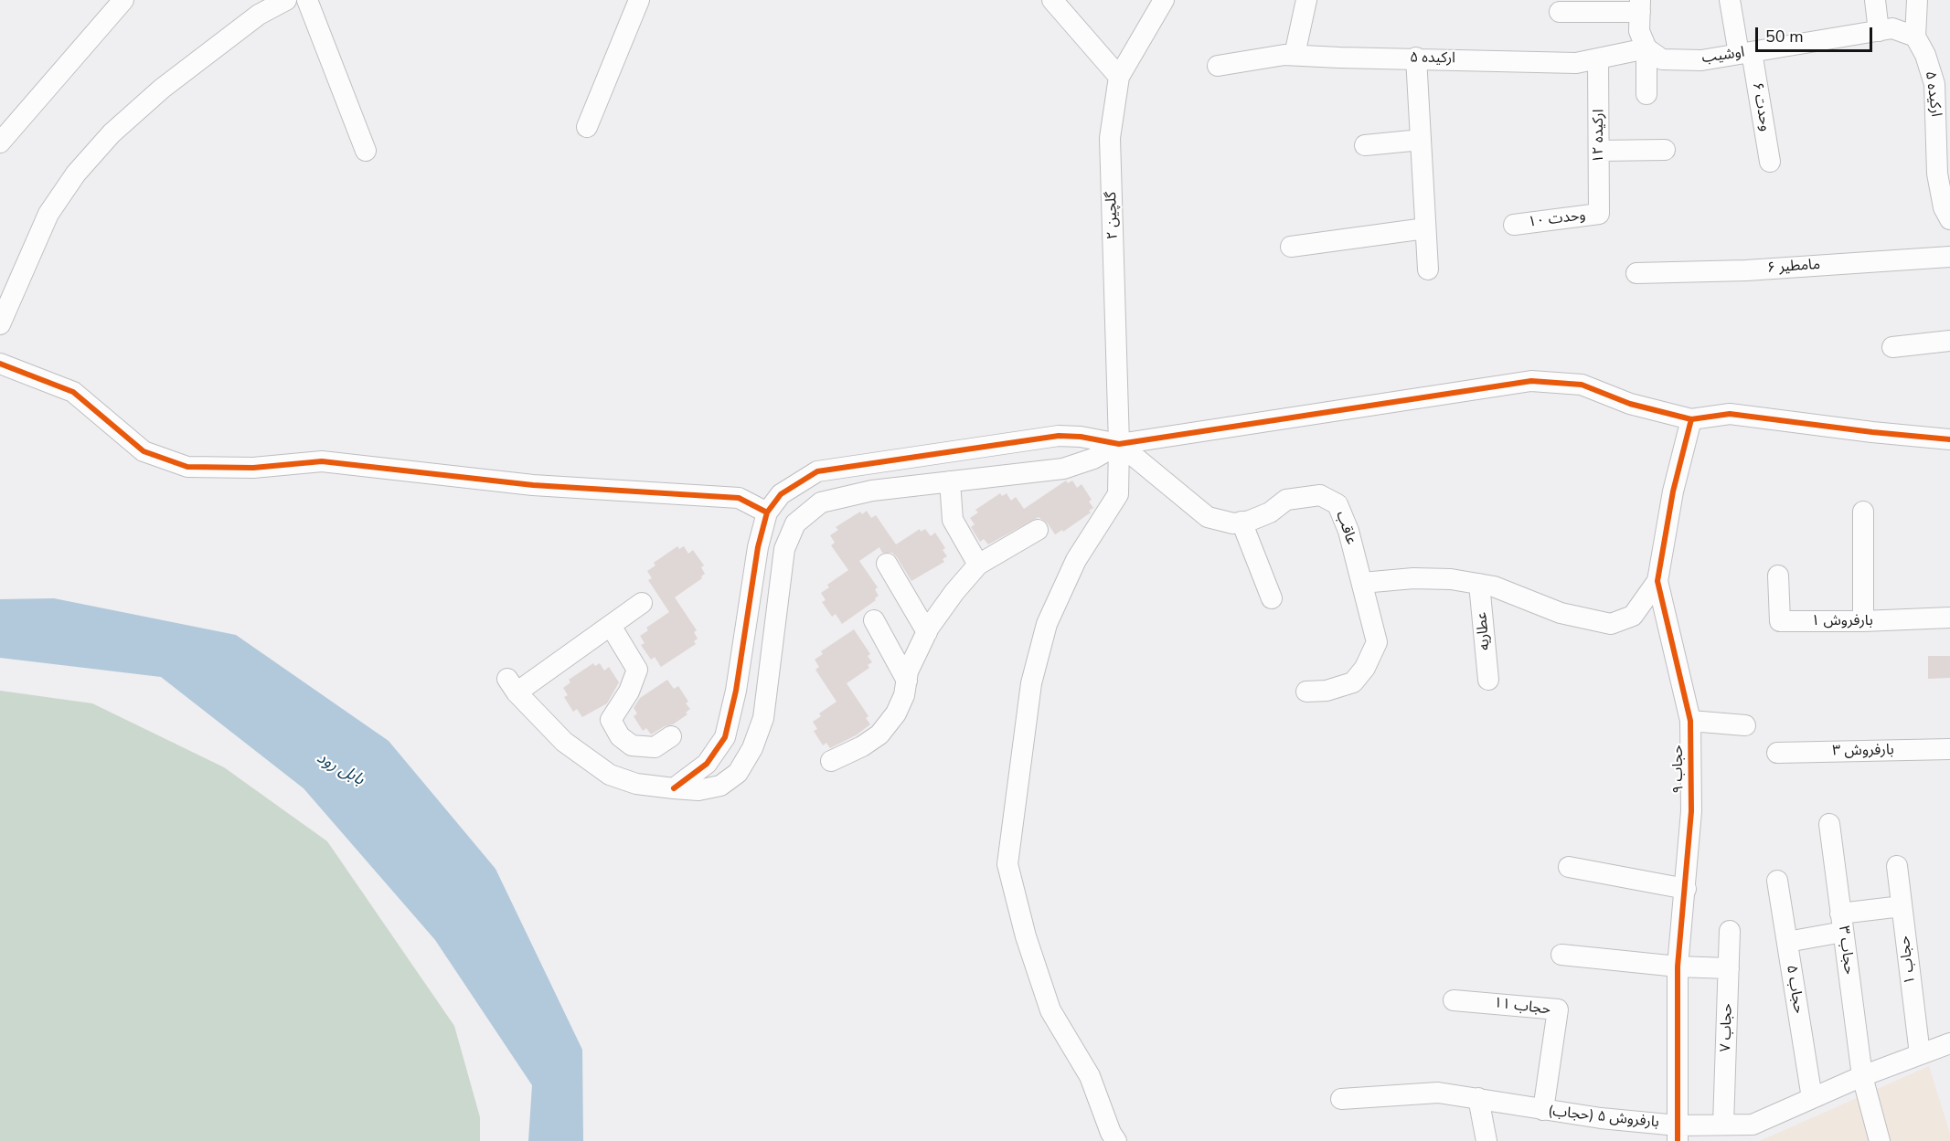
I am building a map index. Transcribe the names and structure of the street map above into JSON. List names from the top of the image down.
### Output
{
  "streets": {
    "street": [
      "اوشیب",
      "ارکیده ۵",
      "وحدت ۶",
      "ارکیده ۱۲",
      "گلچین ۲",
      "وحدت ۱۰",
      "مامطیر ۶",
      "عاقب",
      "بارفروش ۱",
      "عطاریه",
      "بارفروش ۳",
      "حجاب ۹",
      "حجاب ۳",
      "حجاب ۱",
      "حجاب ۵",
      "حجاب ۱۱",
      "حجاب ۷",
      "بارفروش ۵ (حجاب)"
    ]
  },
  "crossings": [
    ["اوشیب", "ارکیده ۵"],
    ["اوشیب", "وحدت ۶"],
    ["ارکیده ۵", "ارکیده ۱۲"],
    ["ارکیده ۱۲", "وحدت ۱۰"],
    ["گلچین ۲", "عاقب"],
    ["حجاب ۹", "بارفروش ۵ (حجاب)"],
    ["حجاب ۳", "بارفروش ۵ (حجاب)"],
    ["حجاب ۱", "بارفروش ۵ (حجاب)"],
    ["حجاب ۵", "بارفروش ۵ (حجاب)"],
    ["حجاب ۱۱", "بارفروش ۵ (حجاب)"],
    ["حجاب ۷", "بارفروش ۵ (حجاب)"]
  ],
  "water": ["بابل رود"],
  "scale_bar": "50 m"
}
